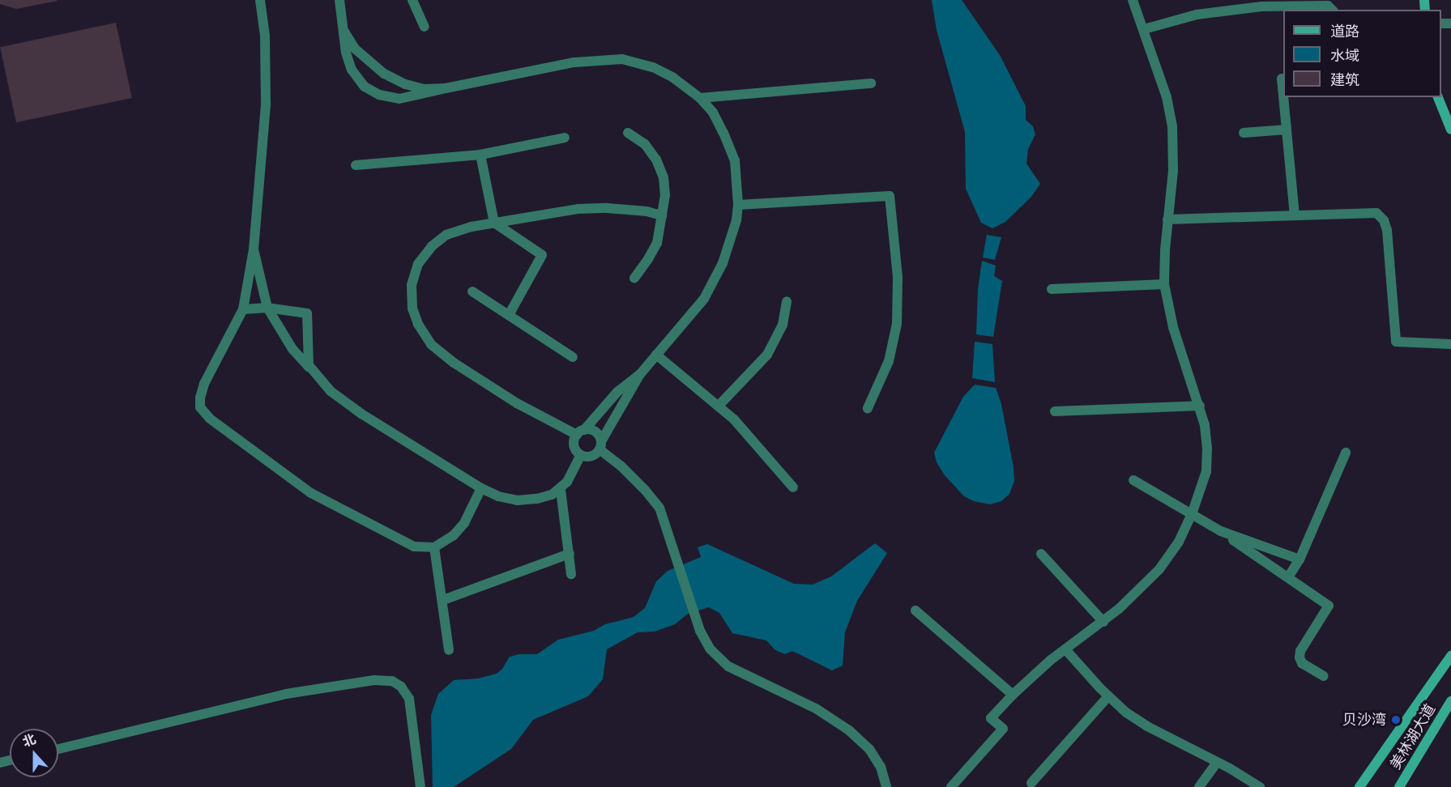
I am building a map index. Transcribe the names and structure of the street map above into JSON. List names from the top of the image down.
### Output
{
  "streets": {
    "main road": ["美林湖大道"]
  },
  "places": ["贝沙湾"],
  "legend": ["道路", "水域", "建筑"],
  "north": "top"
}
